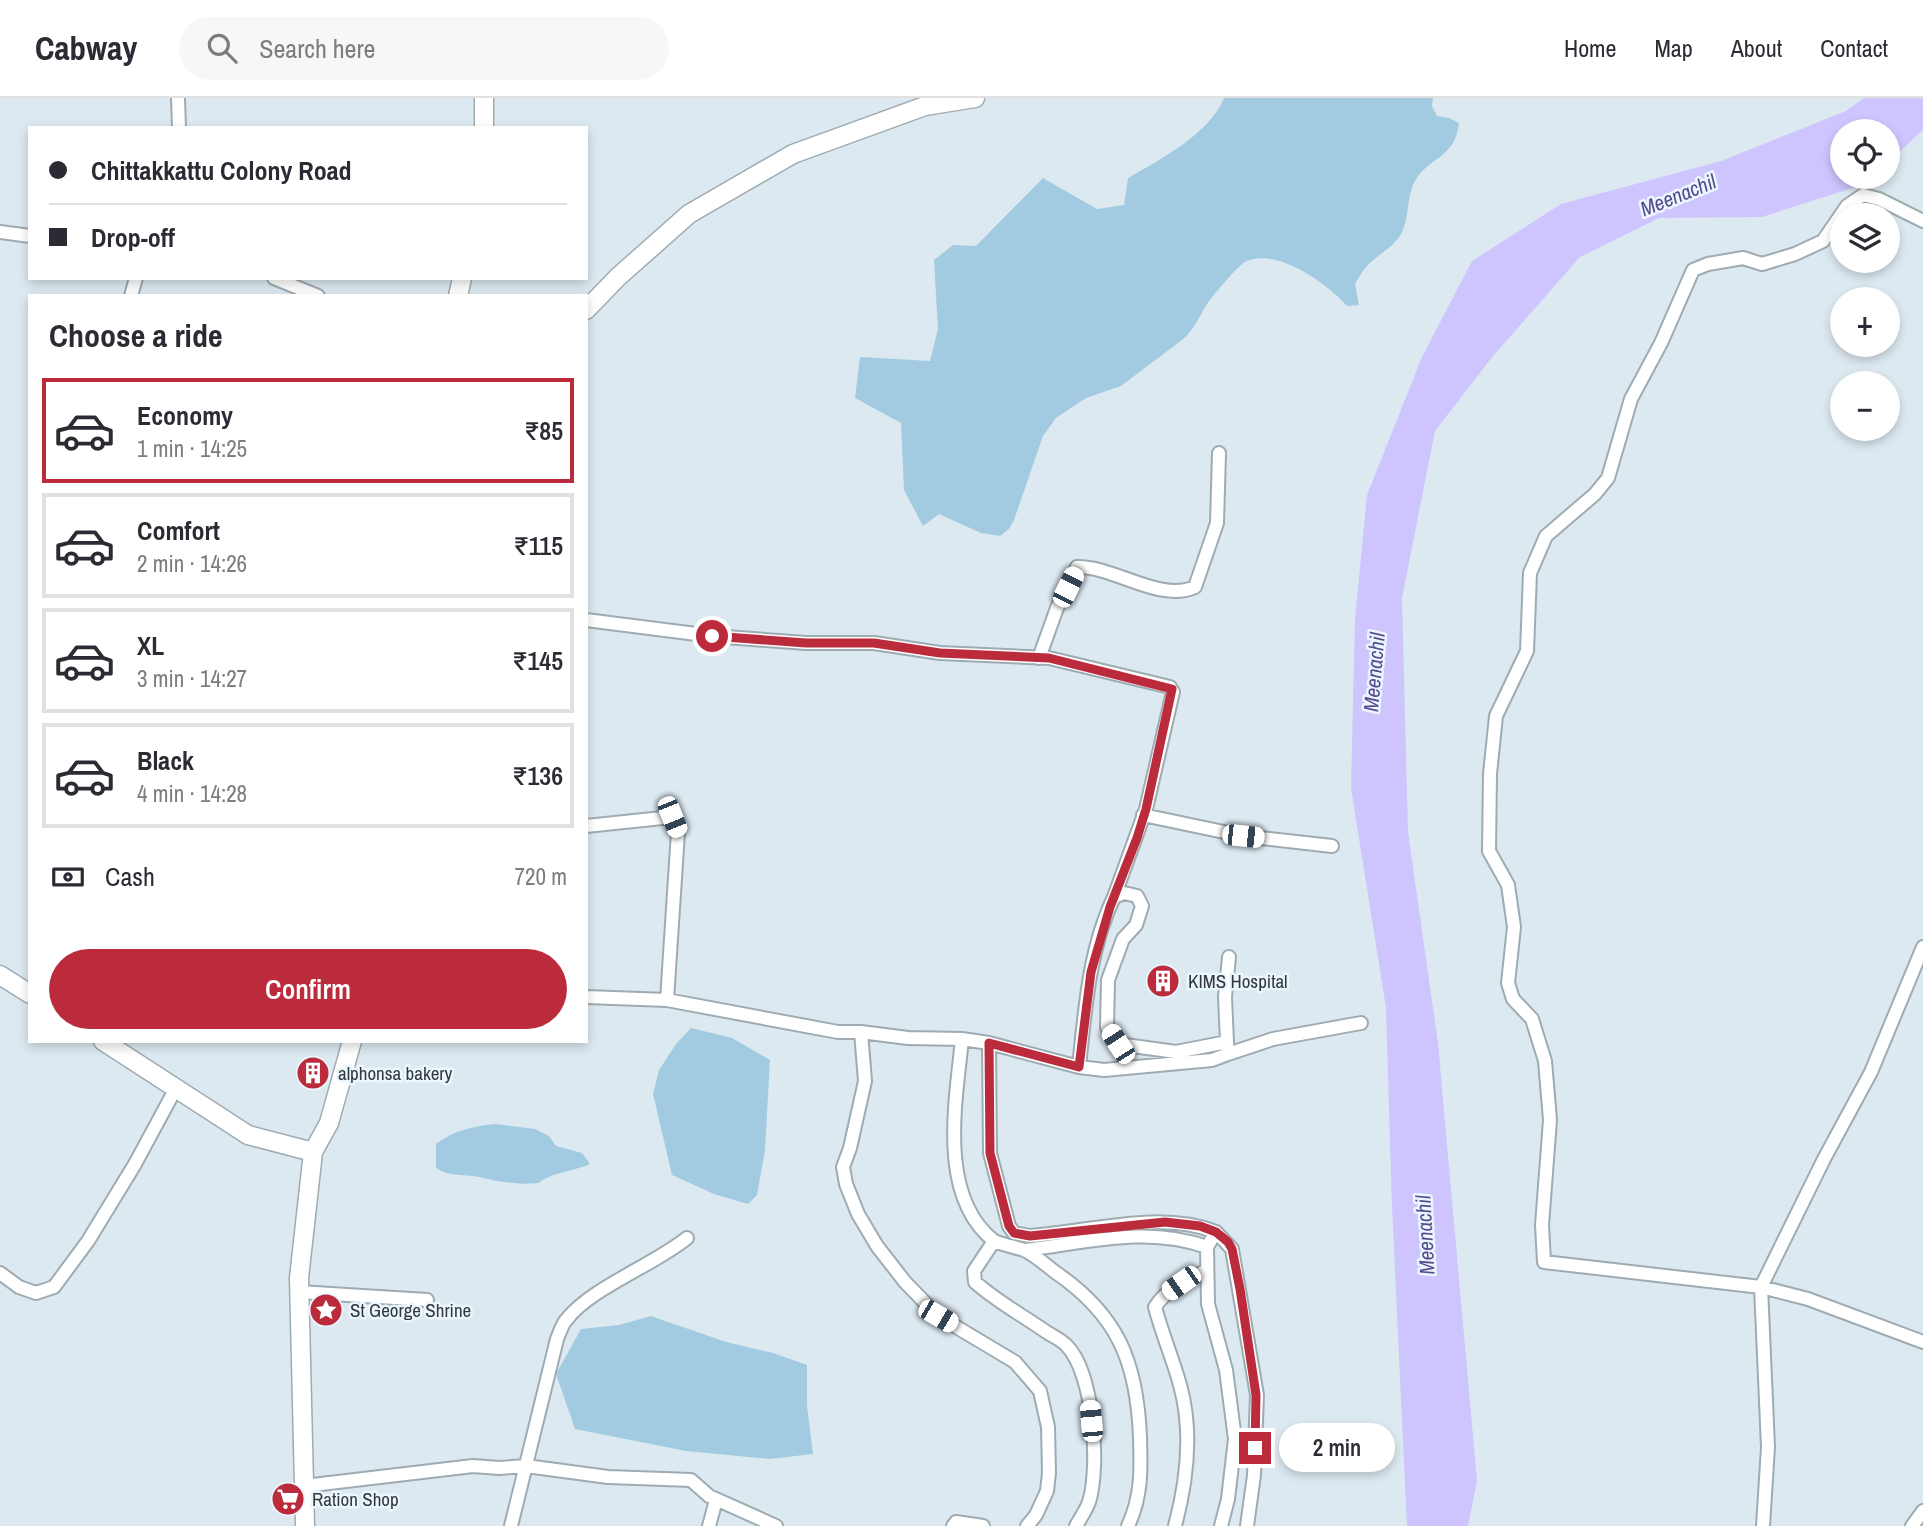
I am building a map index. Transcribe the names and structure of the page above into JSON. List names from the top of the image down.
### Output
{
  "water": ["Meenachil"],
  "places": {
    "building": ["KIMS Hospital", "alphonsa bakery"],
    "place": ["St George Shrine"],
    "supermarket": ["Ration Shop"]
  },
  "page": {
    "header": "Cabway",
    "search": "Search here",
    "nav": [
      "Home",
      "Map",
      "About",
      "Contact"
    ],
    "map_buttons": ["+", "−"],
    "banner": ["Chittakkattu Colony Road", "Drop-off"],
    "heading": "Choose a ride",
    "list": [
      {
        "name": "Economy",
        "note": "1 min · 14:25",
        "value": "₹85"
      },
      {
        "name": "Comfort",
        "note": "2 min · 14:26",
        "value": "₹115"
      },
      {
        "name": "XL",
        "note": "3 min · 14:27",
        "value": "₹145"
      },
      {
        "name": "Black",
        "note": "4 min · 14:28",
        "value": "₹136"
      }
    ],
    "pay": ["Cash", "720 m"],
    "buttons": "Confirm",
    "bubble": "2 min"
  }
}
